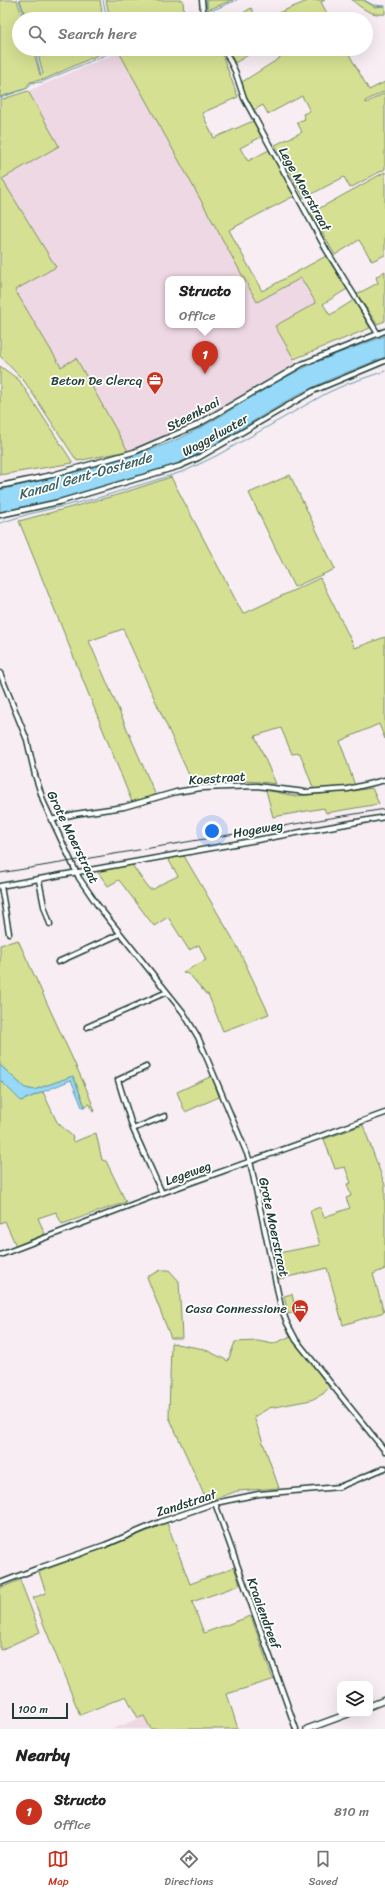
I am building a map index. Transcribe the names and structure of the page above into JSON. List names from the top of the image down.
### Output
{
  "streets": {
    "street": [
      "Lege Moerstraat",
      "Steenkaai",
      "Waggelwater",
      "Koestraat",
      "Hogeweg",
      "Grote Moerstraat",
      "Legeweg",
      "Zandstraat",
      "Kraaiendreef"
    ]
  },
  "crossings": [
    ["Lege Moerstraat", "Steenkaai"],
    ["Koestraat", "Grote Moerstraat"],
    ["Hogeweg", "Grote Moerstraat"],
    ["Grote Moerstraat", "Legeweg"],
    ["Zandstraat", "Kraaiendreef"]
  ],
  "water": ["Kanaal Gent-Oostende"],
  "places": {
    "office": ["Beton De Clercq"],
    "hotel": ["Casa Connessione"]
  },
  "scale_bar": "100 m",
  "page": {
    "search": "Search here",
    "popup": ["Structo", "Office"],
    "pins": "1",
    "scale": "100 m",
    "heading": "Nearby",
    "list": [
      {
        "mark": "1",
        "name": "Structo",
        "note": "Office",
        "value": "810 m"
      }
    ],
    "nav": ["Map", "Directions", "Saved"]
  }
}
